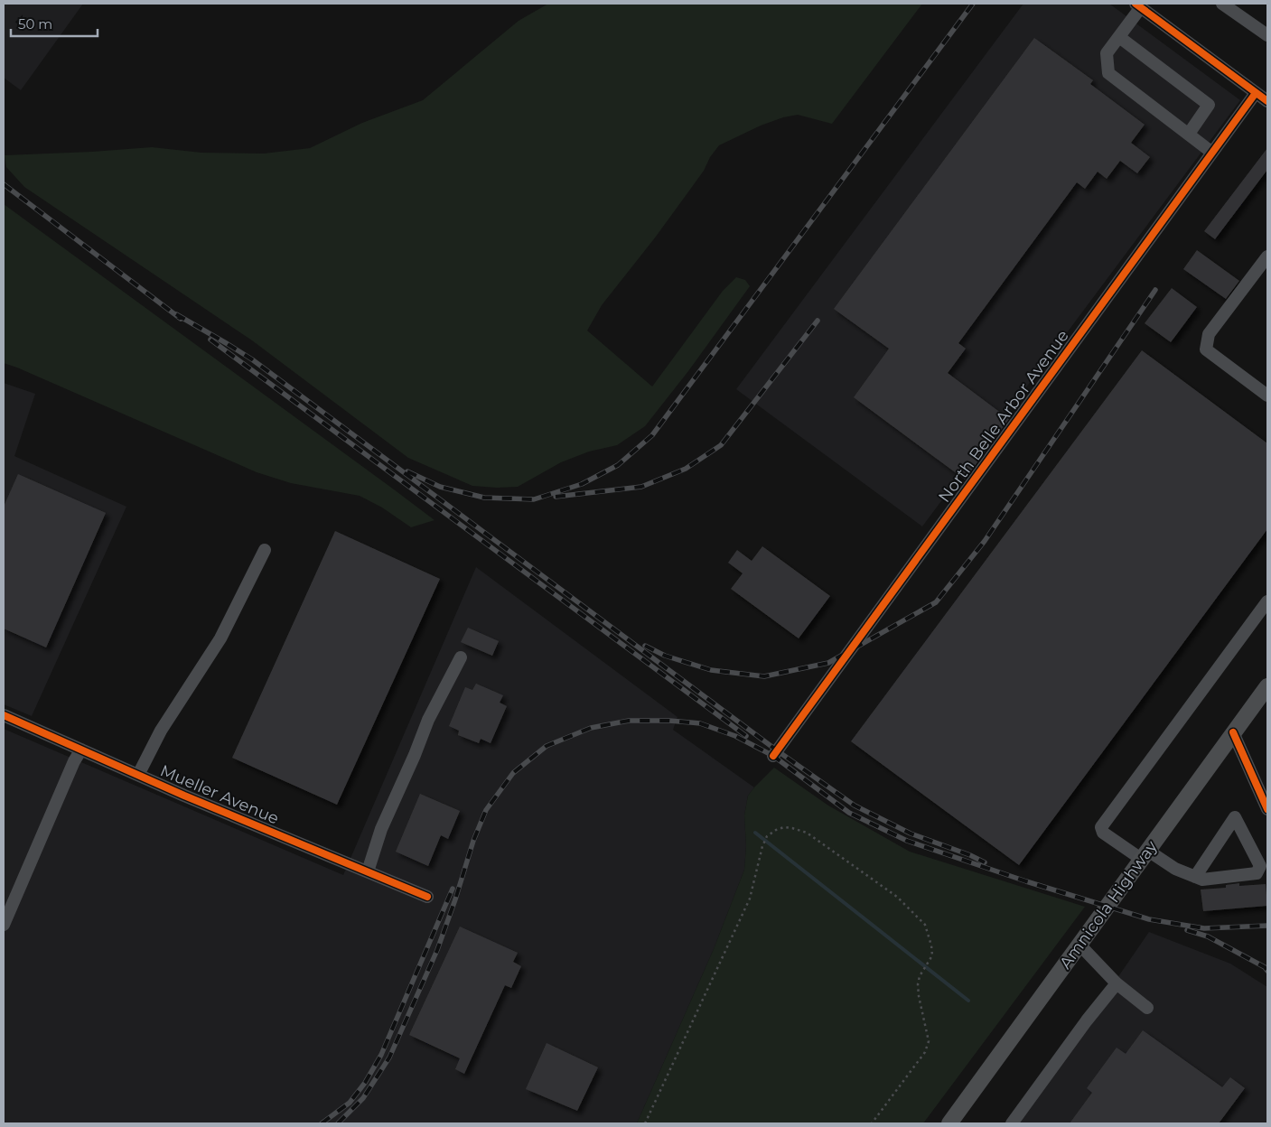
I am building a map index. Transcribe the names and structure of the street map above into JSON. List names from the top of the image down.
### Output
{
  "streets": {
    "main road": ["Amnicola Highway"],
    "street": ["North Belle Arbor Avenue", "Mueller Avenue"]
  },
  "scale_bar": "50 m"
}
